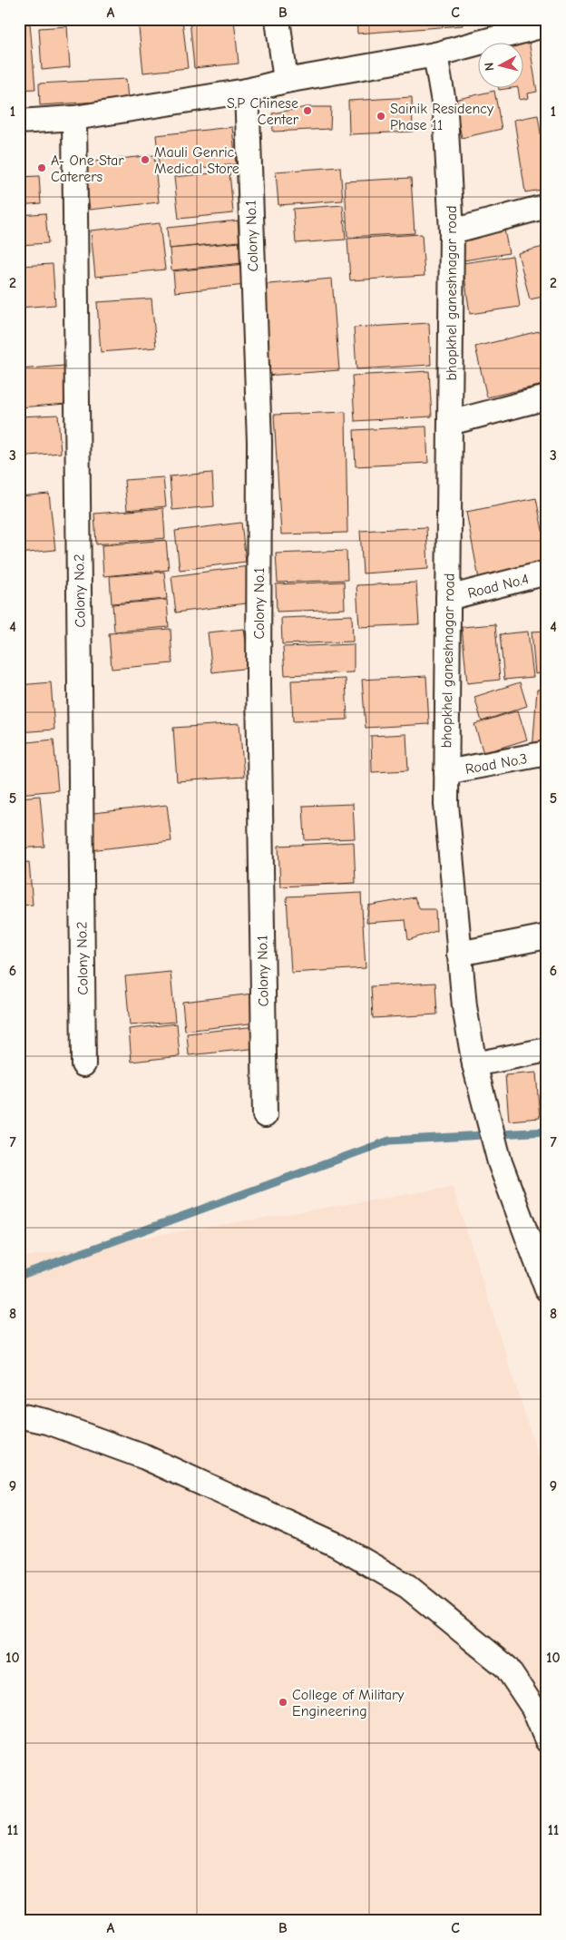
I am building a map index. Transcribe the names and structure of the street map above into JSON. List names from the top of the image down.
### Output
{
  "streets": {
    "street": [
      "Colony No.1",
      "bhopkhel ganeshnagar road",
      "Road No.4",
      "Colony No.2",
      "Road No.3"
    ]
  },
  "crossings": [
    ["bhopkhel ganeshnagar road", "Road No.4"],
    ["bhopkhel ganeshnagar road", "Road No.3"]
  ],
  "places": [
    "S.P Chinese Center",
    "Sainik Residency Phase 11",
    "Mauli Genric Medical Store",
    "A- One Star Caterers",
    "College of Military Engineering"
  ],
  "north": "left",
  "grid": {
    "columns": ["A", "B", "C"],
    "rows": [
      "1",
      "2",
      "3",
      "4",
      "5",
      "6",
      "7",
      "8",
      "9",
      "10",
      "11"
    ]
  }
}
